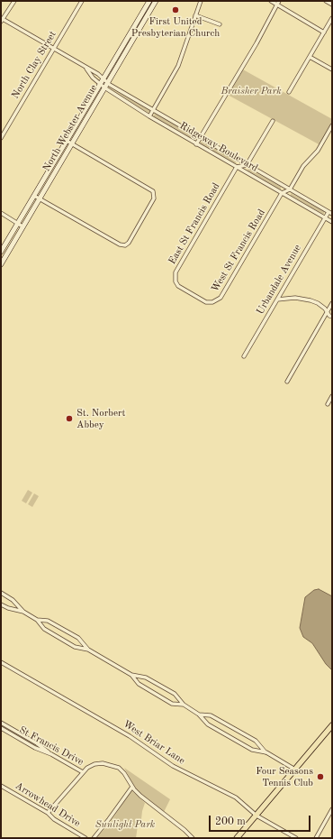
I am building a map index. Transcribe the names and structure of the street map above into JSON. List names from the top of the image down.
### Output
{
  "streets": {
    "main road": ["North Webster Avenue"],
    "street": [
      "North Clay Street",
      "Ridgeway Boulevard",
      "East St Francis Road",
      "West St Francis Road",
      "Urbandale Avenue",
      "West Briar Lane",
      "St Francis Drive",
      "Arrowhead Drive"
    ]
  },
  "crossings": [
    ["North Webster Avenue", "Ridgeway Boulevard"],
    ["Ridgeway Boulevard", "East St Francis Road"],
    ["Ridgeway Boulevard", "West St Francis Road"],
    ["Ridgeway Boulevard", "Urbandale Avenue"],
    ["East St Francis Road", "West St Francis Road"]
  ],
  "parks": ["Braisher Park", "Sunlight Park"],
  "places": ["First United Presbyterian Church", "St. Norbert Abbey", "Four Seasons Tennis Club"],
  "scale_bar": "200 m"
}
